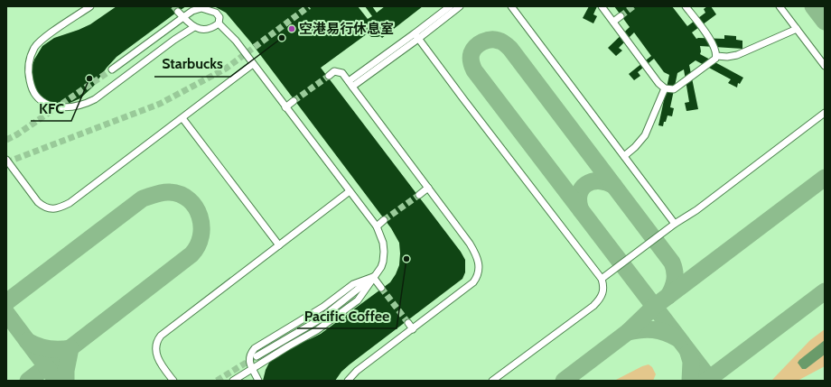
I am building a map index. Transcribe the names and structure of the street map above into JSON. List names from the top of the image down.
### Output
{
  "places": [
    "空港易行休息室",
    "Starbucks",
    "KFC",
    "Pacific Coffee"
  ]
}
